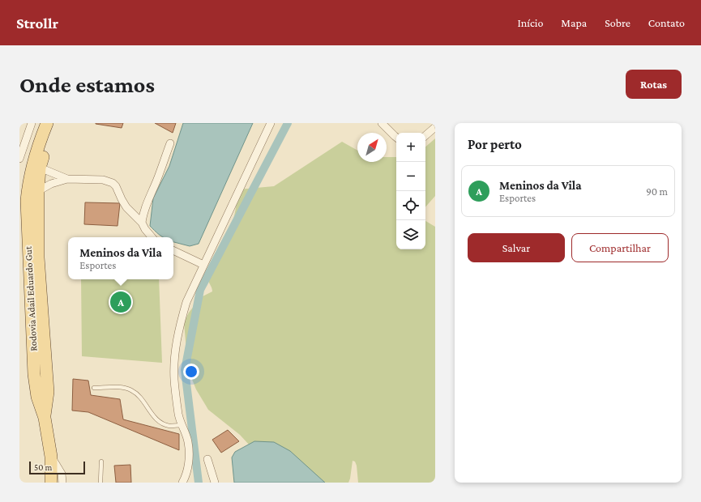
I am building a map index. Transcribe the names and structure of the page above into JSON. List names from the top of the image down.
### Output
{
  "streets": {
    "main road": ["Rodovia Adail Eduardo Gut"]
  },
  "scale_bar": "50 m",
  "north": "top right",
  "page": {
    "header": "Strollr",
    "nav": [
      "Início",
      "Mapa",
      "Sobre",
      "Contato"
    ],
    "buttons": [
      "Rotas",
      ["Salvar", "Compartilhar"]
    ],
    "title": "Onde estamos",
    "heading": "Por perto",
    "map_buttons": ["+", "−"],
    "list": [
      {
        "mark": "A",
        "name": "Meninos da Vila",
        "note": "Esportes",
        "value": "90 m"
      }
    ],
    "popup": ["Meninos da Vila", "Esportes"],
    "pins": "A",
    "scale": "50 m"
  }
}
